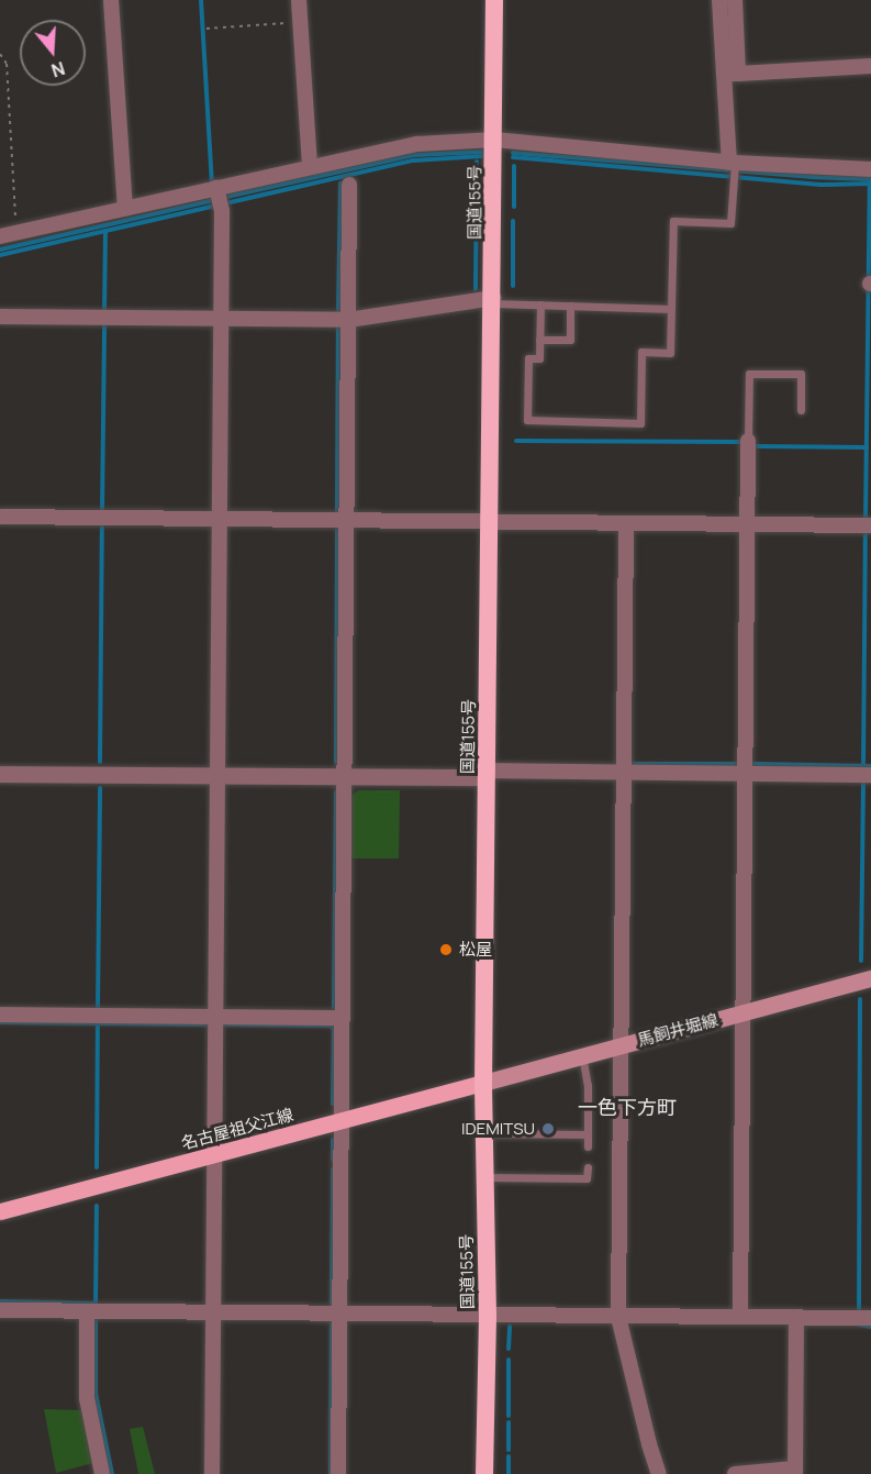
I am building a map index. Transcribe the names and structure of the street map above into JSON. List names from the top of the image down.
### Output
{
  "streets": {
    "highway": ["国道155号"],
    "main road": ["馬飼井堀線", "名古屋祖父江線"]
  },
  "crossings": [
    ["国道155号", "馬飼井堀線"],
    ["国道155号", "名古屋祖父江線"],
    ["馬飼井堀線", "名古屋祖父江線"]
  ],
  "districts": ["一色下方町"],
  "places": ["松屋", "IDEMITSU"],
  "north": "bottom"
}
